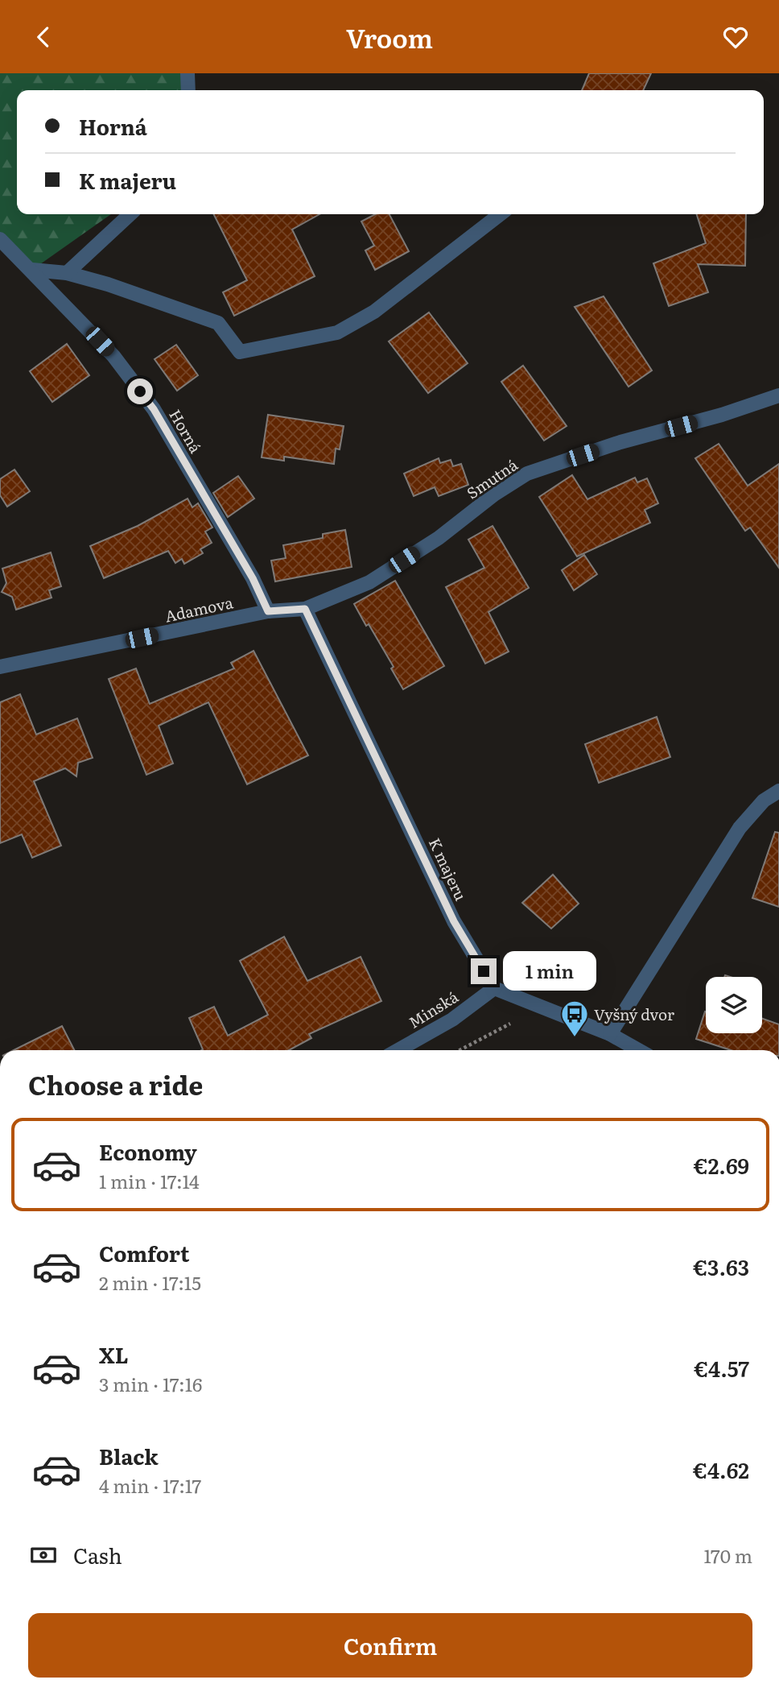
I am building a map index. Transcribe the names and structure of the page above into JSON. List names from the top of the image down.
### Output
{
  "streets": {
    "street": [
      "Horná",
      "Smutná",
      "Adamova",
      "K majeru",
      "Minská"
    ]
  },
  "crossings": [
    ["Horná", "Adamova"],
    ["Smutná", "Adamova"],
    ["Smutná", "K majeru"],
    ["Adamova", "K majeru"],
    ["K majeru", "Minská"]
  ],
  "places": {
    "bus stop": ["Vyšný dvor"]
  },
  "page": {
    "header": "Vroom",
    "banner": ["Horná", "K majeru"],
    "bubble": "1 min",
    "heading": "Choose a ride",
    "list": [
      {
        "name": "Economy",
        "note": "1 min · 17:14",
        "value": "€2.69"
      },
      {
        "name": "Comfort",
        "note": "2 min · 17:15",
        "value": "€3.63"
      },
      {
        "name": "XL",
        "note": "3 min · 17:16",
        "value": "€4.57"
      },
      {
        "name": "Black",
        "note": "4 min · 17:17",
        "value": "€4.62"
      }
    ],
    "pay": ["Cash", "170 m"],
    "buttons": "Confirm"
  }
}
